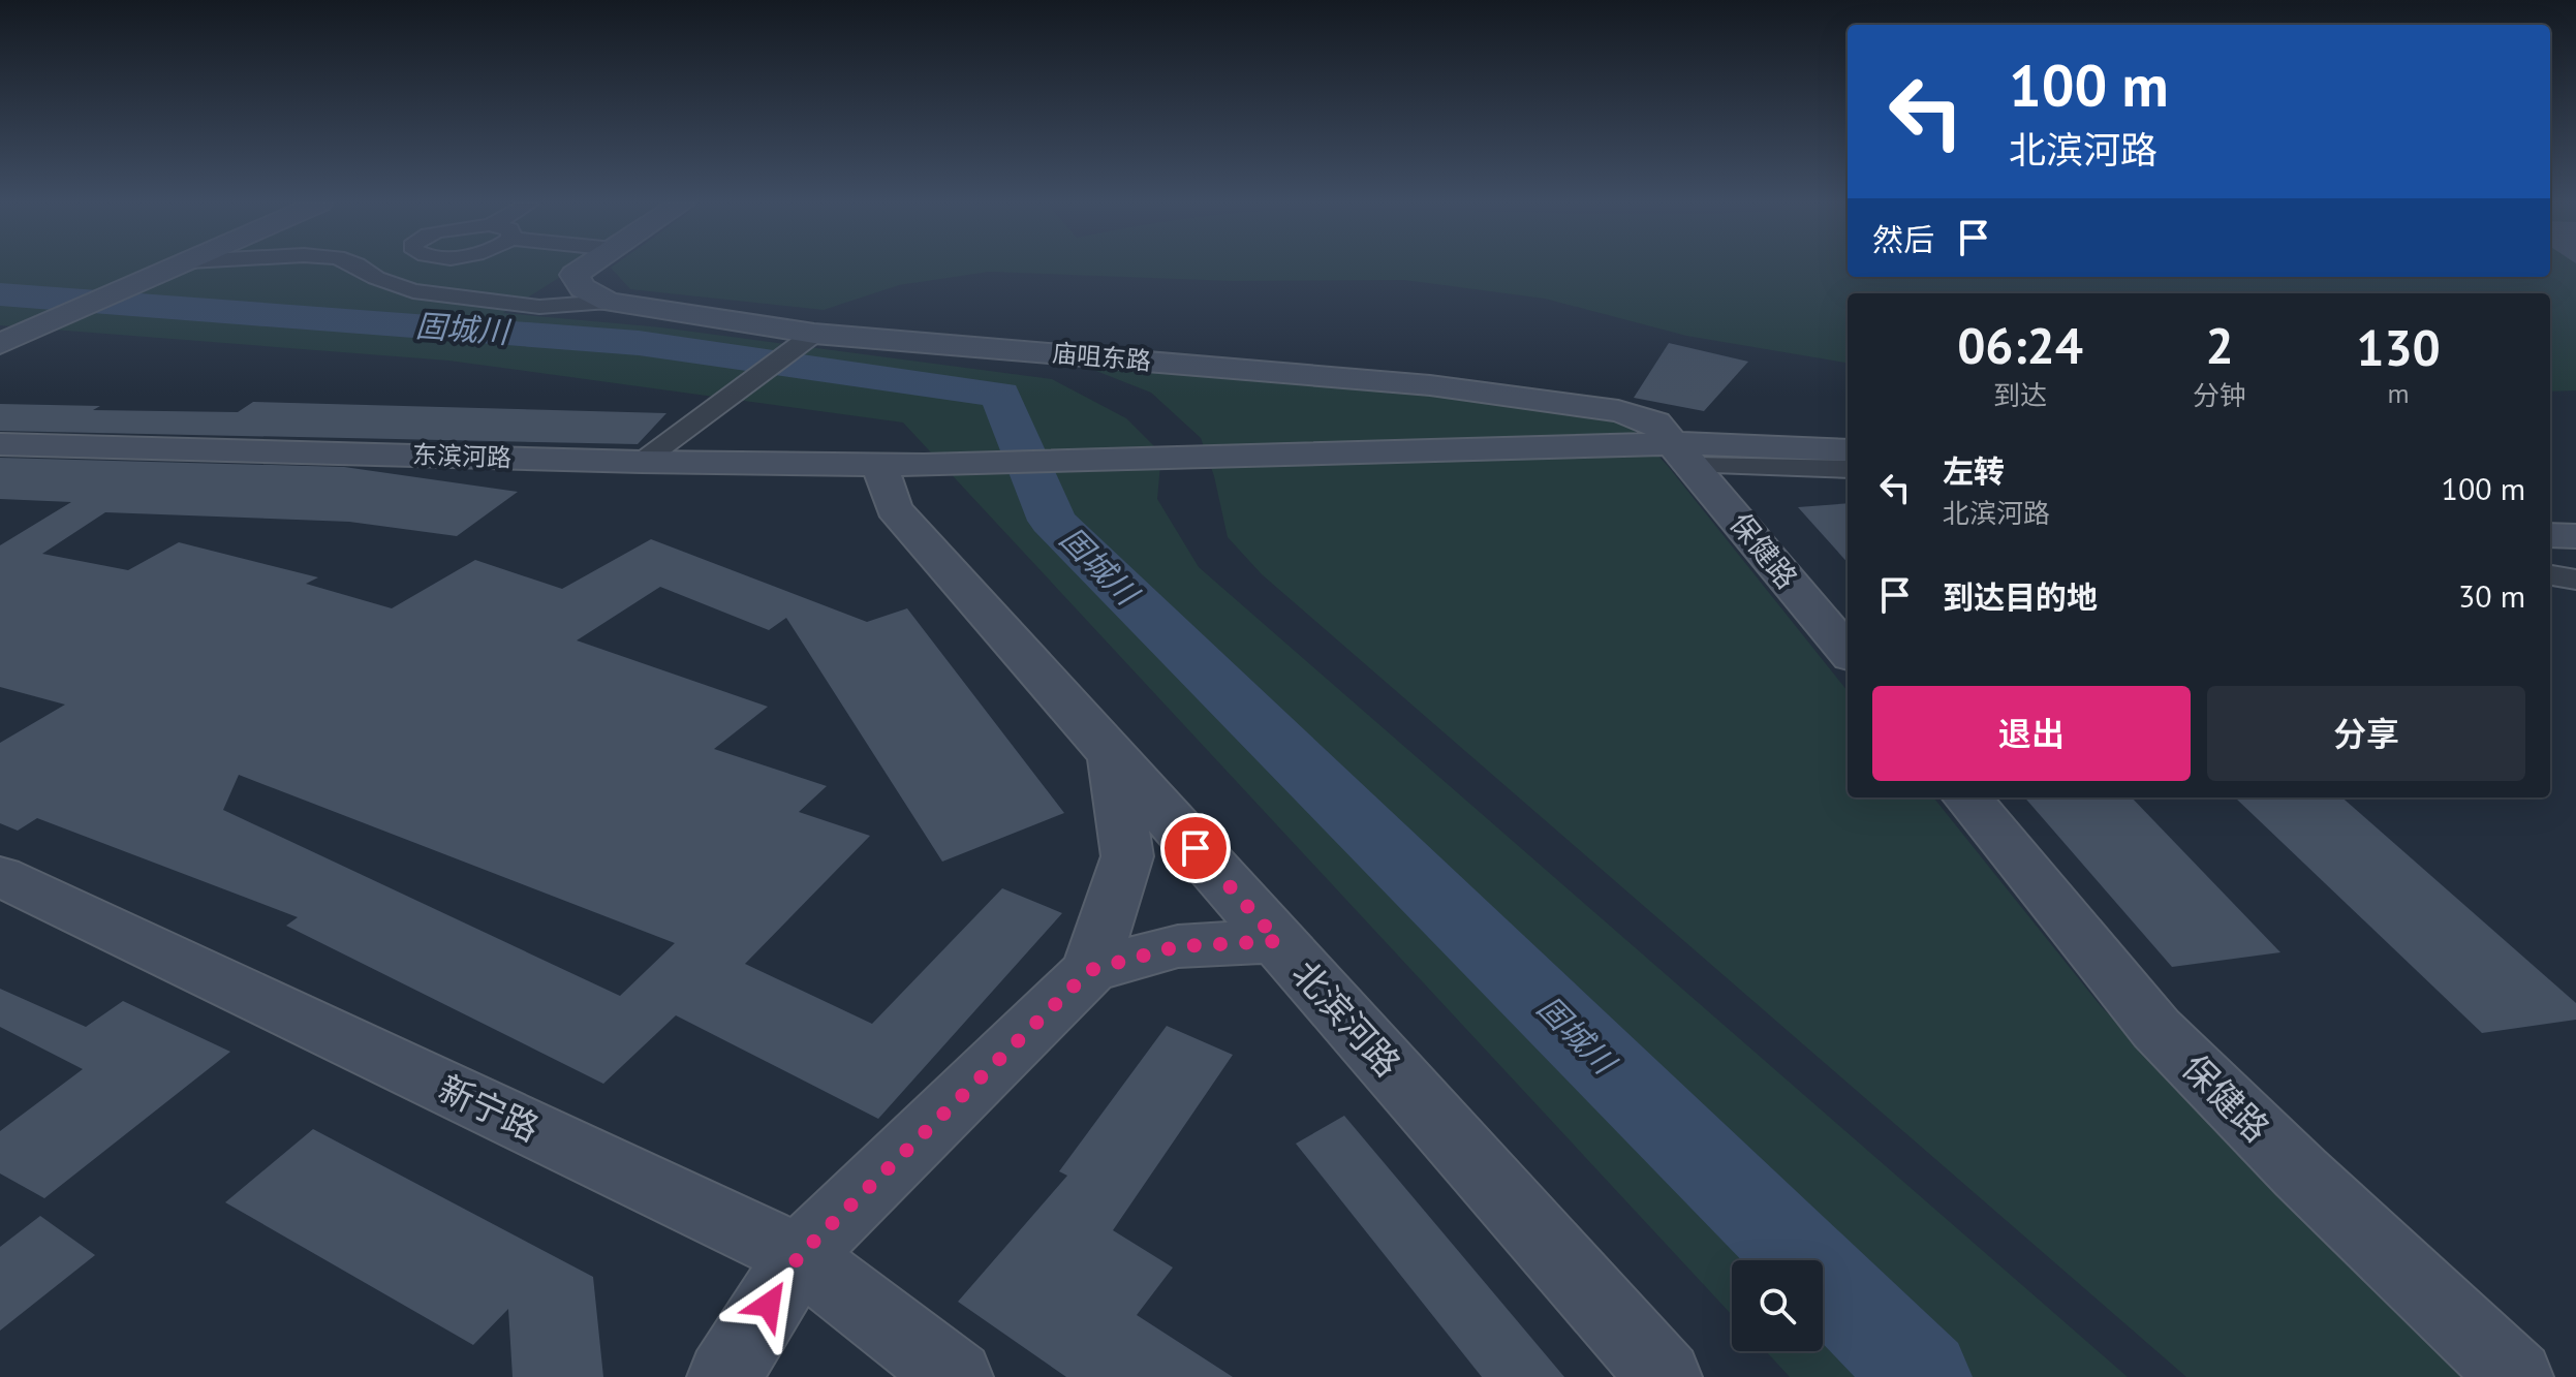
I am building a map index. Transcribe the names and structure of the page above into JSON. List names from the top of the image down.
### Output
{
  "streets": {
    "main road": [
      "庙咀东路",
      "东滨河路",
      "保健路",
      "北滨河路",
      "新宁路"
    ]
  },
  "crossings": [
    ["庙咀东路", "东滨河路"],
    ["庙咀东路", "保健路"],
    ["东滨河路", "保健路"],
    ["东滨河路", "北滨河路"]
  ],
  "water": ["固城川"],
  "page": {
    "turn": ["100 m", "北滨河路"],
    "then": "然后",
    "eta": [
      "06:24",
      "到达",
      "2",
      "分钟",
      "130",
      "m"
    ],
    "list": [
      {
        "name": "左转",
        "note": "北滨河路",
        "value": "100 m"
      },
      {
        "name": "到达目的地",
        "value": "30 m"
      }
    ],
    "buttons": ["退出", "分享"]
  }
}
